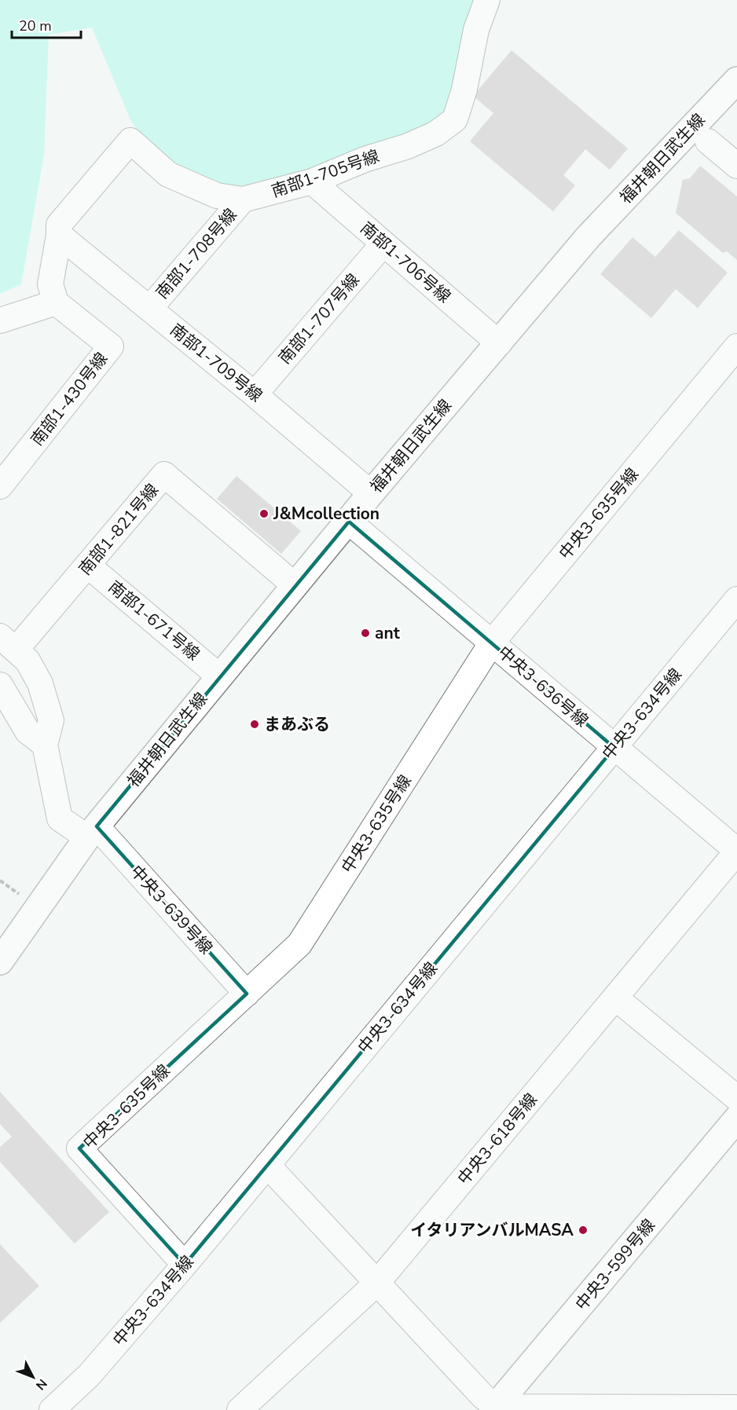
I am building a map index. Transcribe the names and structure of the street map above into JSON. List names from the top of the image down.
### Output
{
  "streets": {
    "main road": ["福井朝日武生線", "中央3-599号線"],
    "street": [
      "南部1-705号線",
      "南部1-708号線",
      "南部1-706号線",
      "南部1-707号線",
      "南部1-709号線",
      "南部1-430号線",
      "中央3-635号線",
      "南部1-821号線",
      "南部1-671号線",
      "中央3-636号線",
      "中央3-634号線",
      "中央3-639号線",
      "中央3-618号線"
    ]
  },
  "crossings": [
    ["福井朝日武生線", "南部1-706号線"],
    ["福井朝日武生線", "南部1-709号線"],
    ["福井朝日武生線", "南部1-821号線"],
    ["福井朝日武生線", "南部1-671号線"],
    ["福井朝日武生線", "中央3-636号線"],
    ["福井朝日武生線", "中央3-639号線"],
    ["南部1-705号線", "南部1-708号線"],
    ["南部1-705号線", "南部1-706号線"],
    ["南部1-705号線", "南部1-709号線"],
    ["南部1-705号線", "南部1-430号線"],
    ["南部1-708号線", "南部1-709号線"],
    ["南部1-706号線", "南部1-707号線"],
    ["南部1-707号線", "南部1-709号線"],
    ["中央3-635号線", "中央3-636号線"],
    ["中央3-635号線", "中央3-634号線"],
    ["中央3-635号線", "中央3-639号線"],
    ["南部1-821号線", "南部1-671号線"],
    ["中央3-636号線", "中央3-634号線"],
    ["中央3-636号線", "中央3-618号線"]
  ],
  "places": [
    "J&Mcollection",
    "ant",
    "まあぶる",
    "イタリアンバルMASA"
  ],
  "scale_bar": "20 m",
  "north": "bottom right"
}
